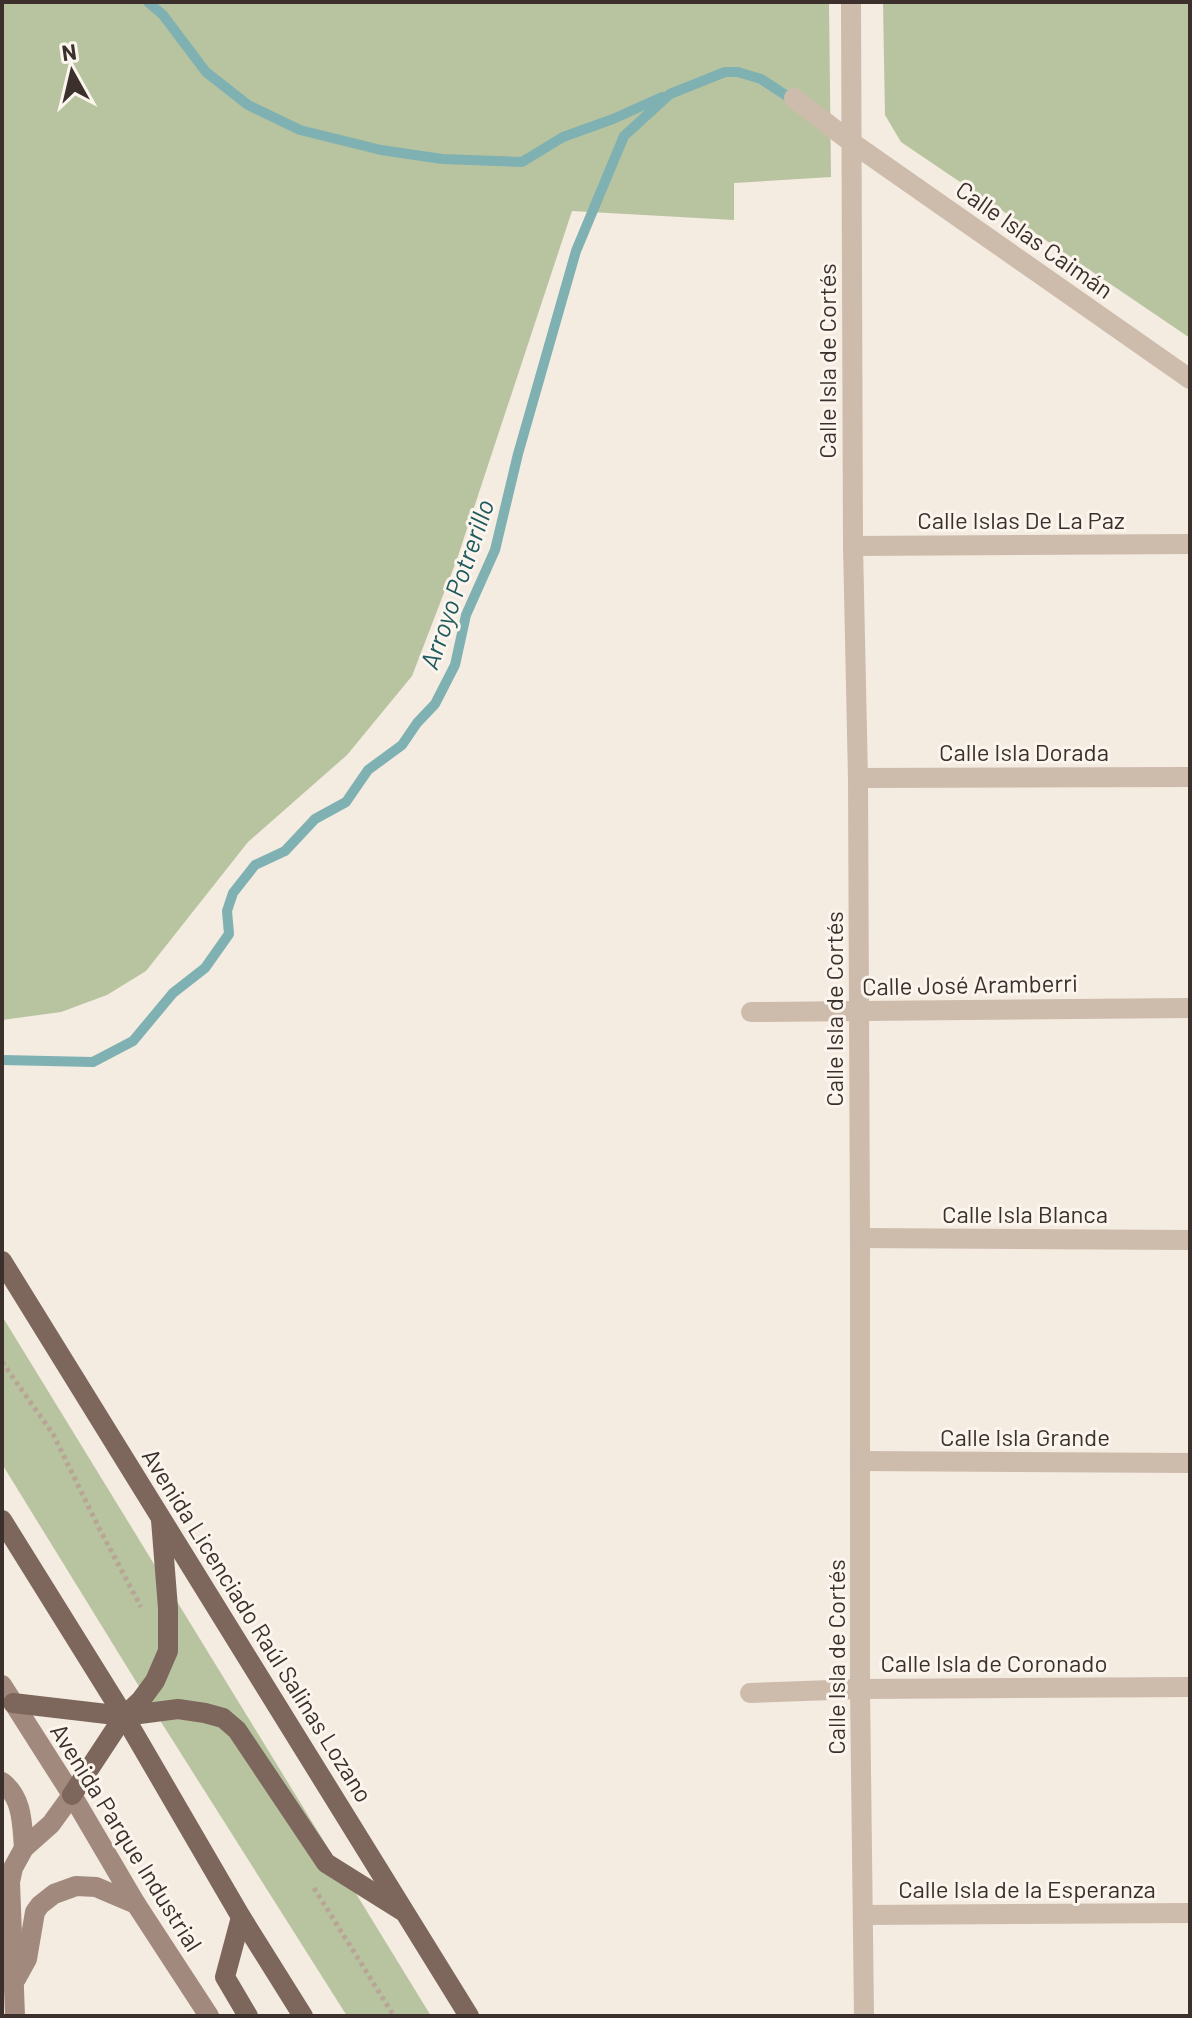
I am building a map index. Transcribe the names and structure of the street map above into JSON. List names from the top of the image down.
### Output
{
  "streets": {
    "main road": ["Avenida Licenciado Raúl Salinas Lozano"],
    "street": [
      "Calle Islas Caimán",
      "Calle Isla de Cortés",
      "Calle Islas De La Paz",
      "Calle Isla Dorada",
      "Calle José Aramberri",
      "Calle Isla Blanca",
      "Calle Isla Grande",
      "Calle Isla de Coronado",
      "Avenida Parque Industrial",
      "Calle Isla de la Esperanza"
    ]
  },
  "crossings": [
    ["Calle Islas Caimán", "Calle Isla de Cortés"],
    ["Calle Isla de Cortés", "Calle Islas De La Paz"],
    ["Calle Isla de Cortés", "Calle Isla Dorada"],
    ["Calle Isla de Cortés", "Calle José Aramberri"],
    ["Calle Isla de Cortés", "Calle Isla Blanca"],
    ["Calle Isla de Cortés", "Calle Isla Grande"],
    ["Calle Isla de Cortés", "Calle Isla de Coronado"],
    ["Calle Isla de Cortés", "Calle Isla de la Esperanza"]
  ],
  "water": ["Arroyo Potrerillo"],
  "north": "top"
}
